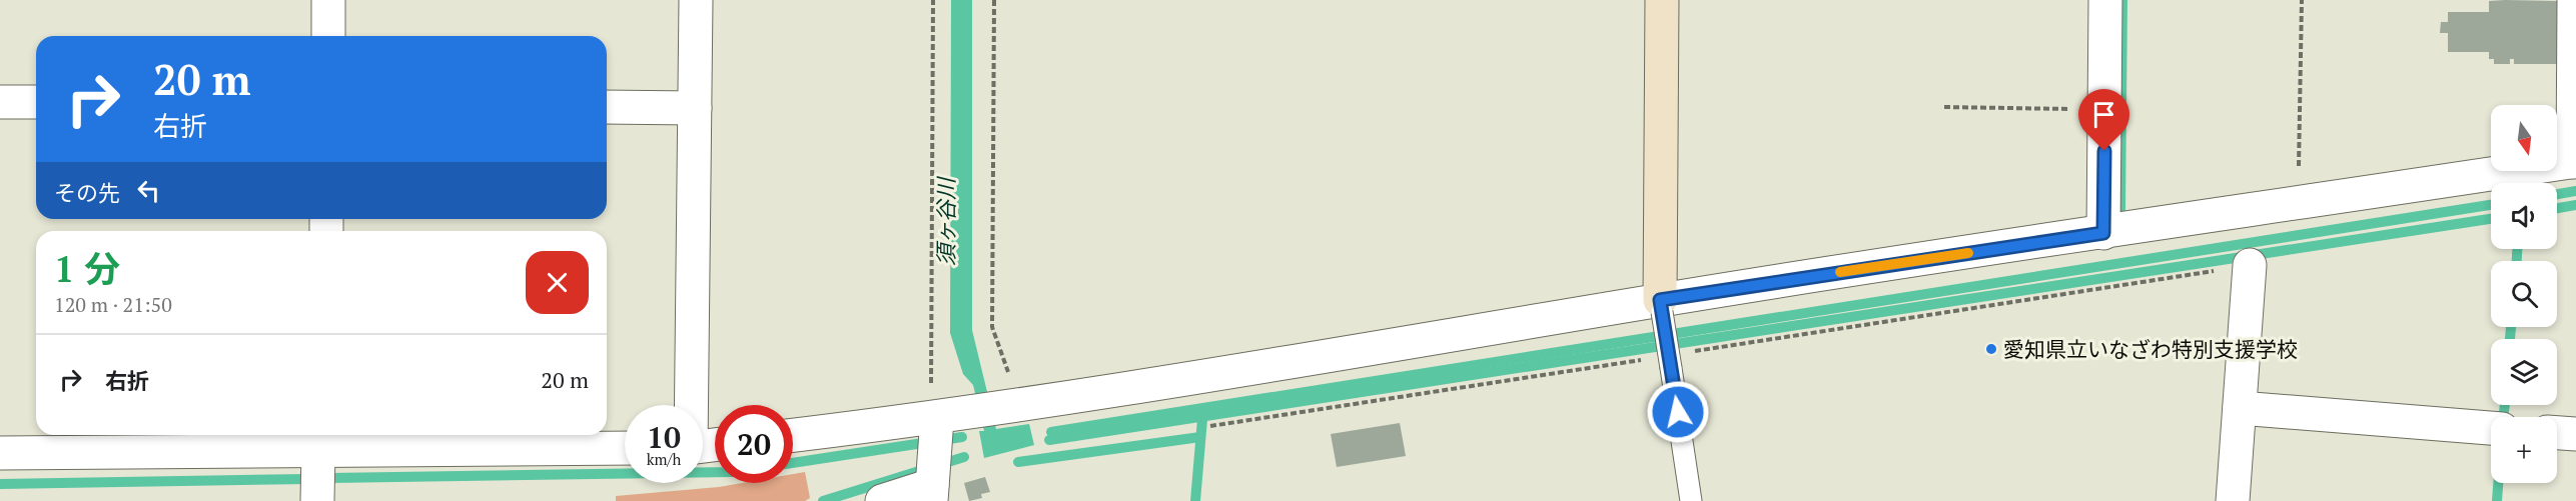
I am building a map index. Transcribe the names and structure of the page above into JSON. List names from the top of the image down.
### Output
{
  "water": ["須ヶ谷川"],
  "places": ["愛知県立いなざわ特別支援学校"],
  "north": "bottom",
  "page": {
    "turn": ["20 m", "右折"],
    "map_buttons": "+",
    "then": "その先",
    "heading": ["1 分", "120 m · 21:50"],
    "list": [
      {
        "name": "右折",
        "value": "20 m"
      }
    ],
    "speed": "10 km/h",
    "limit": "20"
  }
}
